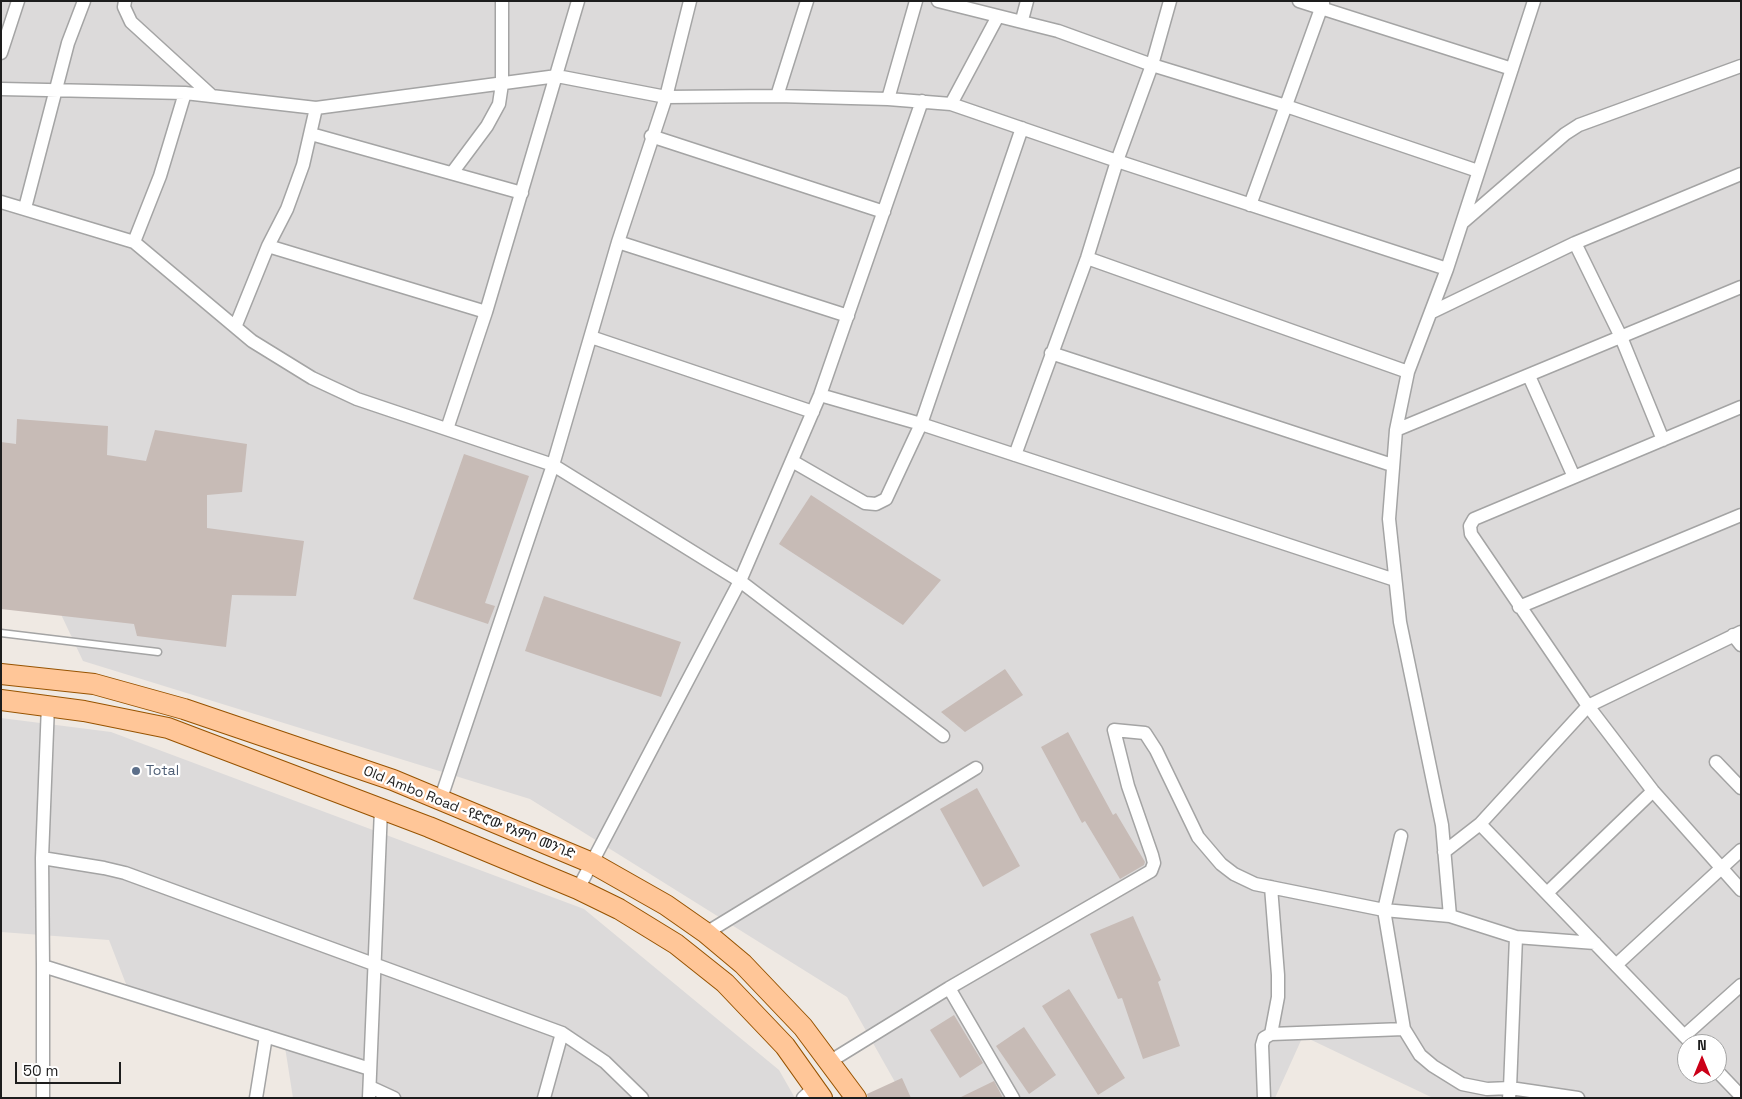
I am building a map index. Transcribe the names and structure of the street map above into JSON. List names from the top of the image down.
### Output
{
  "streets": {
    "main road": ["Old Ambo Road -የድሮው የአምቦ መንገድ"]
  },
  "places": ["Total"],
  "scale_bar": "50 m",
  "north": "top"
}
